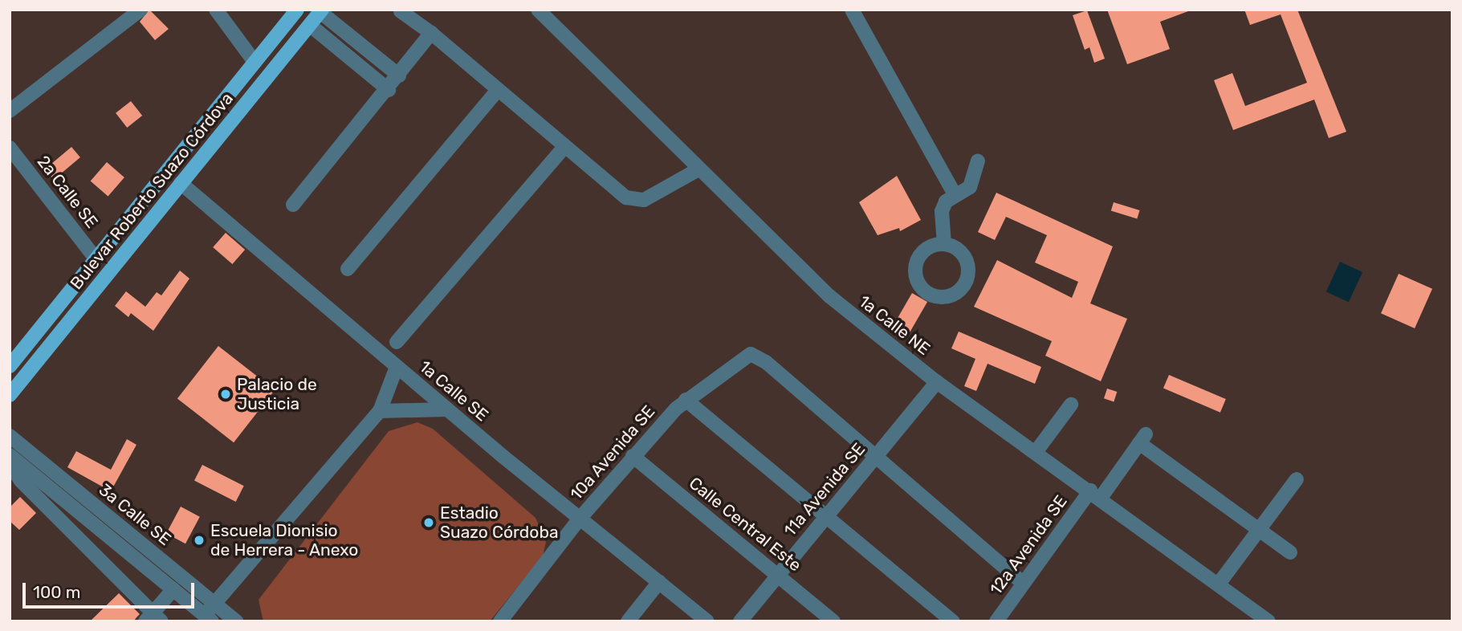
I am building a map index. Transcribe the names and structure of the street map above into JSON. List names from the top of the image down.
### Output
{
  "streets": {
    "main road": ["Bulevar Roberto Suazo Córdova"],
    "street": [
      "2a Calle SE",
      "1a Calle NE",
      "1a Calle SE",
      "10a Avenida SE",
      "11a Avenida SE",
      "3a Calle SE",
      "Calle Central Este",
      "12a Avenida SE"
    ]
  },
  "crossings": [
    ["Bulevar Roberto Suazo Córdova", "2a Calle SE"],
    ["Bulevar Roberto Suazo Córdova", "1a Calle SE"],
    ["1a Calle NE", "11a Avenida SE"],
    ["1a Calle NE", "12a Avenida SE"],
    ["1a Calle SE", "10a Avenida SE"],
    ["10a Avenida SE", "11a Avenida SE"],
    ["10a Avenida SE", "Calle Central Este"],
    ["11a Avenida SE", "Calle Central Este"]
  ],
  "places": ["Palacio de Justicia", "Estadio Suazo Córdoba", "Escuela Dionisio de Herrera - Anexo"],
  "scale_bar": "100 m"
}
